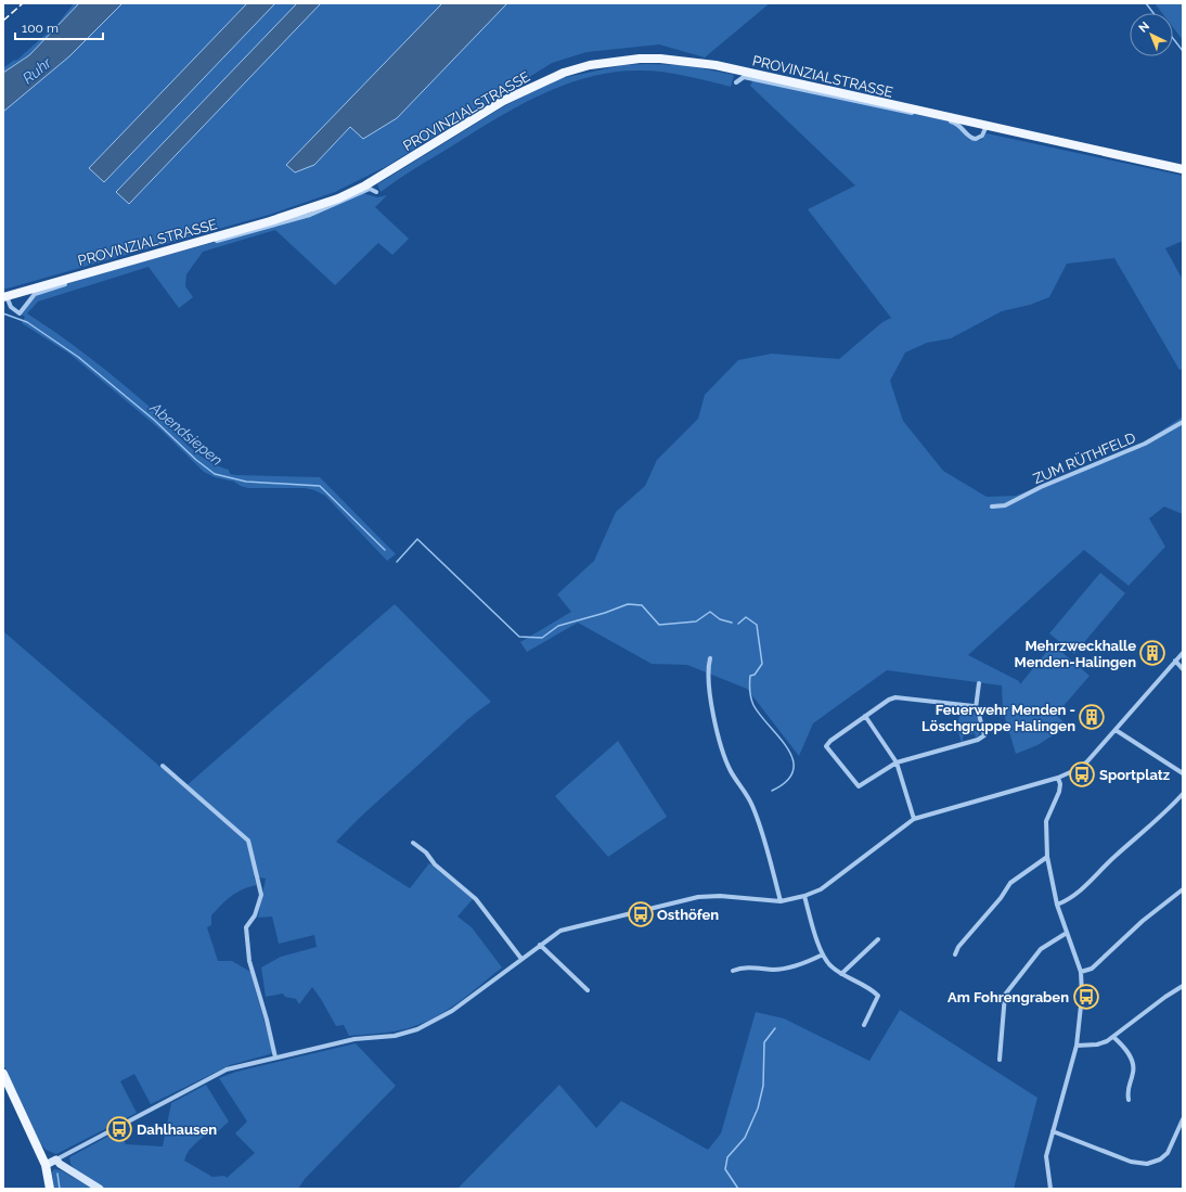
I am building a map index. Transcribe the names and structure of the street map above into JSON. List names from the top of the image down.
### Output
{
  "streets": {
    "main road": ["PROVINZIALSTRASSE"],
    "street": ["ZUM RÜTHFELD"]
  },
  "water": ["Ruhr", "Abendsiepen"],
  "places": {
    "building": ["Mehrzweckhalle Menden-Halingen", "Feuerwehr Menden - Löschgruppe Halingen"],
    "bus stop": [
      "Sportplatz",
      "Osthöfen",
      "Am Fohrengraben",
      "Dahlhausen"
    ]
  },
  "scale_bar": "100 m",
  "north": "top left"
}
